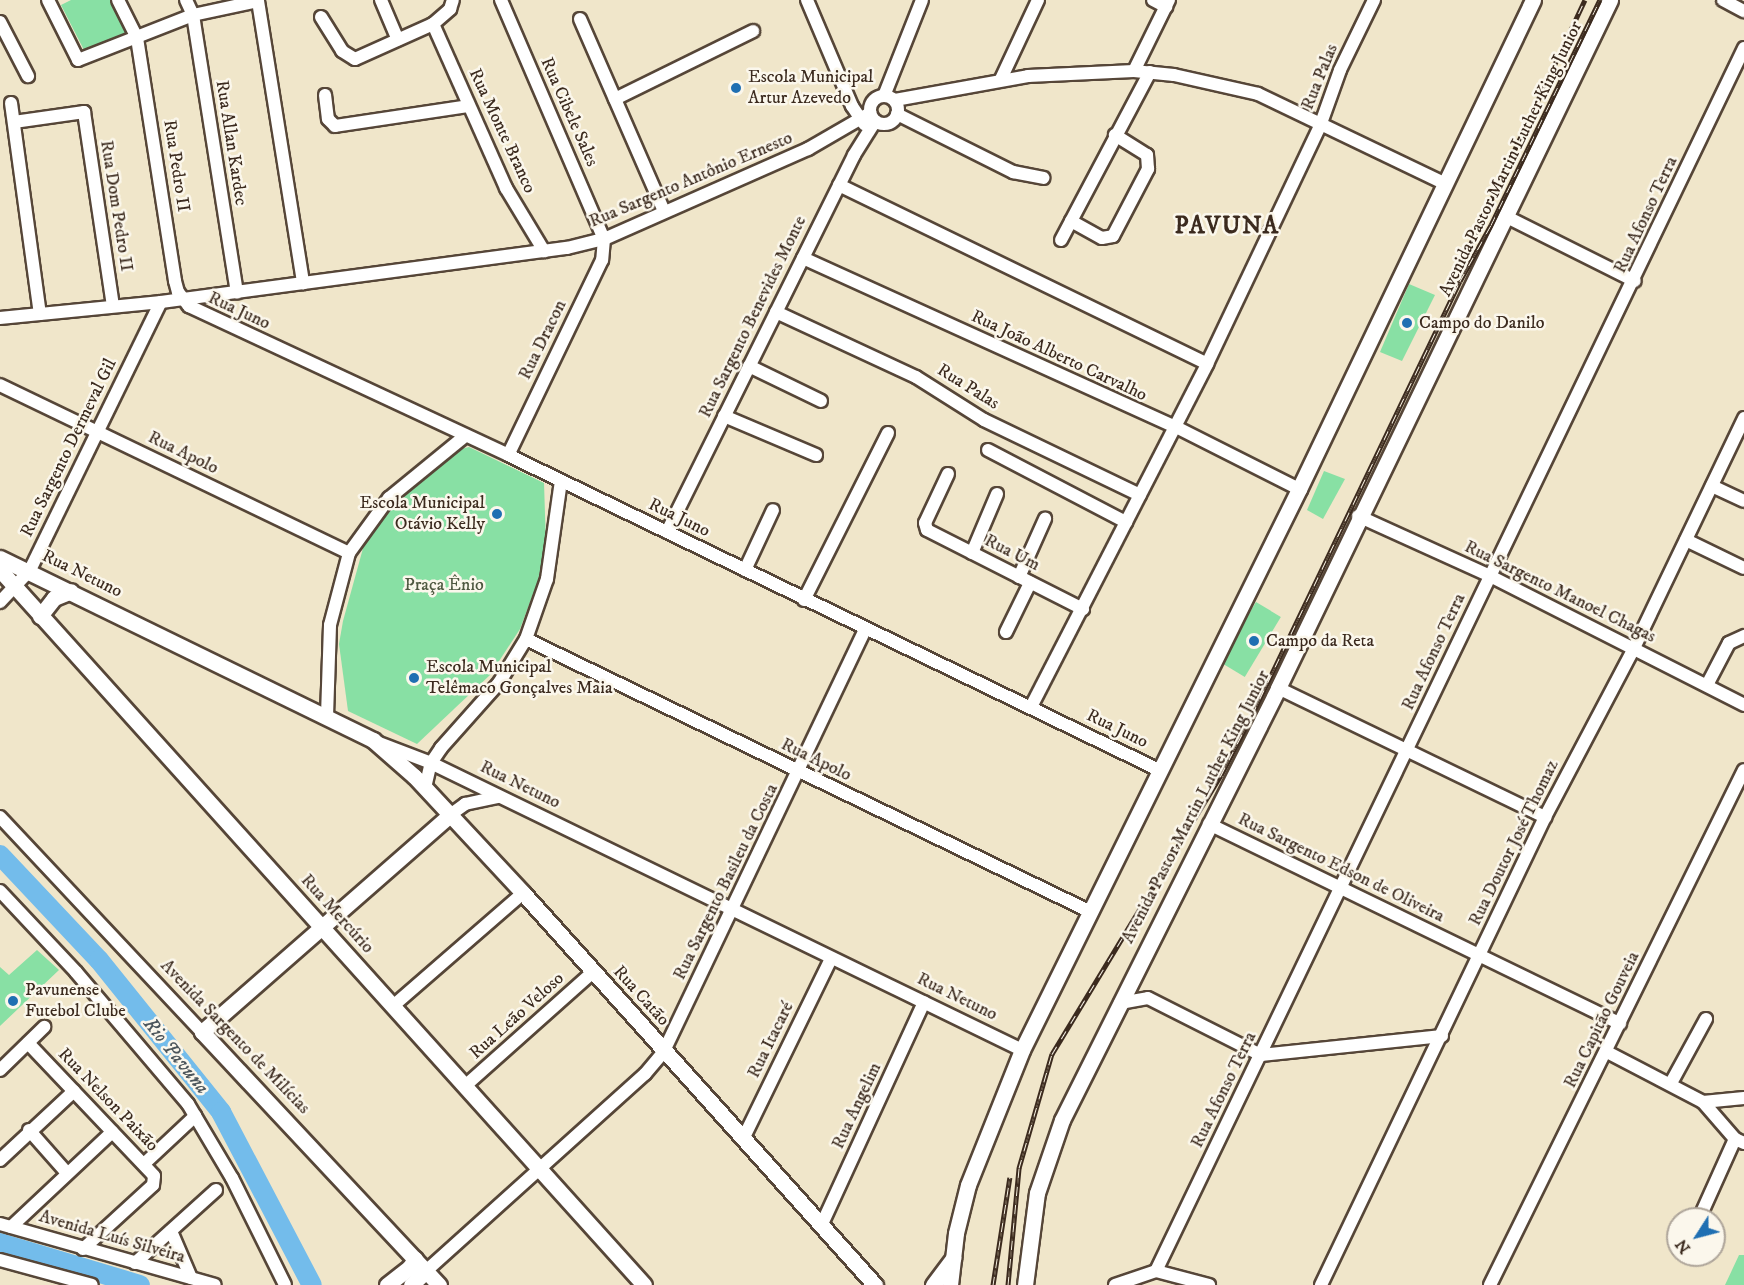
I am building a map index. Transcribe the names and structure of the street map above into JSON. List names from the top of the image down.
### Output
{
  "streets": {
    "main road": [
      "Avenida Pastor Martin Luther King Junior",
      "Rua Netuno",
      "Rua Mercúrio",
      "Rua Catão",
      "Avenida Sargento de Milícias"
    ],
    "street": [
      "Rua Palas",
      "Rua Cibele Sales",
      "Rua Monte Branco",
      "Rua Allan Kardec",
      "Rua Pedro II",
      "Rua Sargento Antônio Ernesto",
      "Rua Dom Pedro II",
      "Rua Afonso Terra",
      "Rua Juno",
      "Rua Sargento Benevides Monte",
      "Rua Dracon",
      "Rua João Alberto Carvalho",
      "Rua Sargento Dermeval Gil",
      "Rua Apolo",
      "Rua Um",
      "Rua Sargento Manoel Chagas",
      "Rua Doutor José Thomaz",
      "Rua Sargento Edson de Oliveira",
      "Rua Sargento Basileu da Costa",
      "Rua Leão Veloso",
      "Rua Capitão Gouveia",
      "Rua Itacaré",
      "Rua Nelson Paixão",
      "Rua Angelim",
      "Avenida Luís Silveira"
    ]
  },
  "crossings": [
    ["Rua Palas", "Rua Juno"],
    ["Rua Palas", "Rua Sargento Benevides Monte"],
    ["Rua Palas", "Rua João Alberto Carvalho"],
    ["Rua Palas", "Rua Um"],
    ["Rua Cibele Sales", "Rua Sargento Antônio Ernesto"],
    ["Rua Cibele Sales", "Rua Dracon"],
    ["Rua Monte Branco", "Rua Sargento Antônio Ernesto"],
    ["Rua Allan Kardec", "Rua Sargento Antônio Ernesto"],
    ["Avenida Pastor Martin Luther King Junior", "Rua Sargento Manoel Chagas"],
    ["Avenida Pastor Martin Luther King Junior", "Rua Sargento Edson de Oliveira"],
    ["Rua Pedro II", "Rua Sargento Antônio Ernesto"],
    ["Rua Pedro II", "Rua Juno"],
    ["Rua Sargento Antônio Ernesto", "Rua Dom Pedro II"],
    ["Rua Sargento Antônio Ernesto", "Rua Juno"],
    ["Rua Sargento Antônio Ernesto", "Rua Sargento Benevides Monte"],
    ["Rua Sargento Antônio Ernesto", "Rua Dracon"],
    ["Rua Sargento Antônio Ernesto", "Rua Sargento Dermeval Gil"],
    ["Rua Afonso Terra", "Rua Sargento Manoel Chagas"],
    ["Rua Afonso Terra", "Rua Sargento Edson de Oliveira"],
    ["Rua Juno", "Rua Sargento Benevides Monte"],
    ["Rua Juno", "Rua Dracon"],
    ["Rua Juno", "Rua Sargento Basileu da Costa"],
    ["Rua Sargento Benevides Monte", "Rua João Alberto Carvalho"],
    ["Rua Sargento Dermeval Gil", "Rua Apolo"],
    ["Rua Sargento Dermeval Gil", "Rua Netuno"],
    ["Rua Sargento Dermeval Gil", "Rua Mercúrio"],
    ["Rua Apolo", "Rua Sargento Basileu da Costa"],
    ["Rua Netuno", "Rua Sargento Basileu da Costa"],
    ["Rua Netuno", "Rua Catão"],
    ["Rua Netuno", "Rua Itacaré"],
    ["Rua Netuno", "Rua Angelim"],
    ["Rua Sargento Manoel Chagas", "Rua Doutor José Thomaz"],
    ["Rua Doutor José Thomaz", "Rua Sargento Edson de Oliveira"],
    ["Rua Sargento Edson de Oliveira", "Rua Capitão Gouveia"],
    ["Rua Sargento Basileu da Costa", "Rua Mercúrio"],
    ["Rua Sargento Basileu da Costa", "Rua Catão"],
    ["Rua Sargento Basileu da Costa", "Avenida Sargento de Milícias"],
    ["Rua Mercúrio", "Rua Leão Veloso"],
    ["Rua Catão", "Rua Leão Veloso"],
    ["Rua Catão", "Rua Itacaré"],
    ["Rua Catão", "Rua Angelim"],
    ["Rua Nelson Paixão", "Avenida Luís Silveira"]
  ],
  "districts": ["PAVUNA"],
  "water": ["Rio Pavuna"],
  "parks": ["Praça Ênio"],
  "places": [
    "Escola Municipal Artur Azevedo",
    "Campo do Danilo",
    "Escola Municipal Otávio Kelly",
    "Campo da Reta",
    "Escola Municipal Telêmaco Gonçalves Maia",
    "Pavunense Futebol Clube"
  ],
  "north": "bottom left"
}
